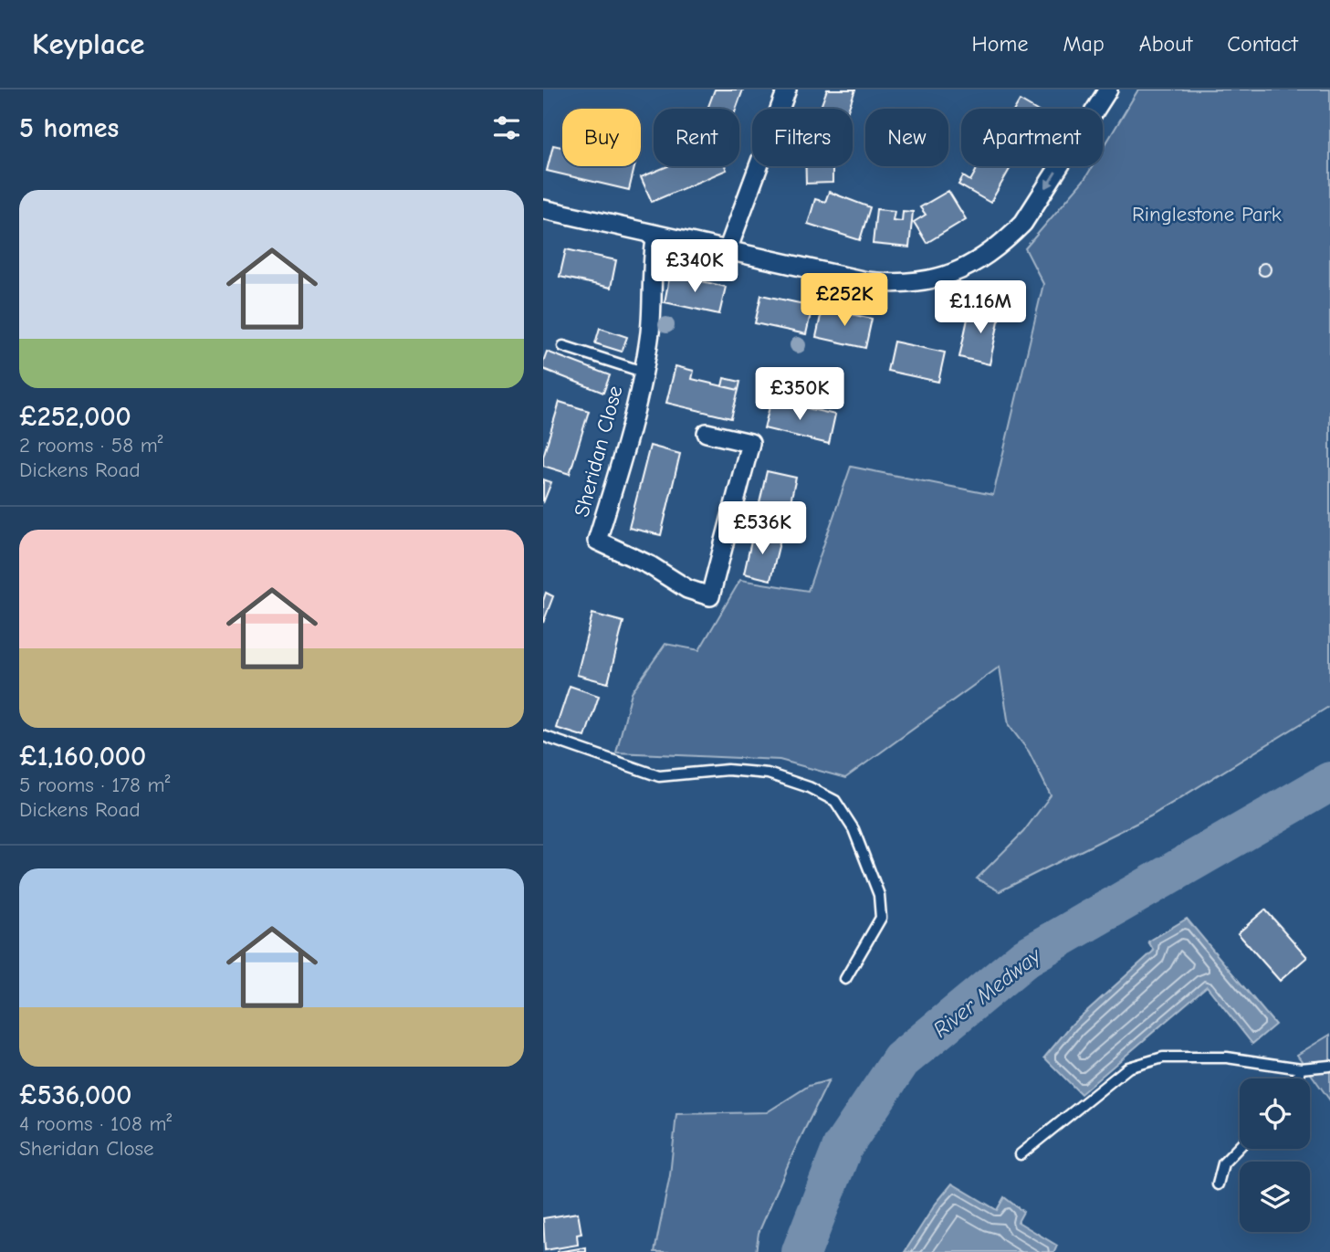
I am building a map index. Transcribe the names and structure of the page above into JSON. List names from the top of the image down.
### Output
{
  "streets": {
    "street": ["Sheridan Close"]
  },
  "water": ["River Medway"],
  "parks": ["Ringlestone Park"],
  "page": {
    "header": "Keyplace",
    "nav": [
      "Home",
      "Map",
      "About",
      "Contact"
    ],
    "heading": "5 homes",
    "chip": [
      "Buy",
      "Rent",
      "Filters",
      "New",
      "Apartment"
    ],
    "list": [
      {
        "name": "£252,000",
        "note": "2 rooms · 58 m² · Dickens Road"
      },
      {
        "name": "£1,160,000",
        "note": "5 rooms · 178 m² · Dickens Road"
      },
      {
        "name": "£536,000",
        "note": "4 rooms · 108 m² · Sheridan Close"
      }
    ],
    "price": [
      "£340K",
      "£252K",
      "£1.16M",
      "£350K",
      "£536K"
    ]
  }
}
